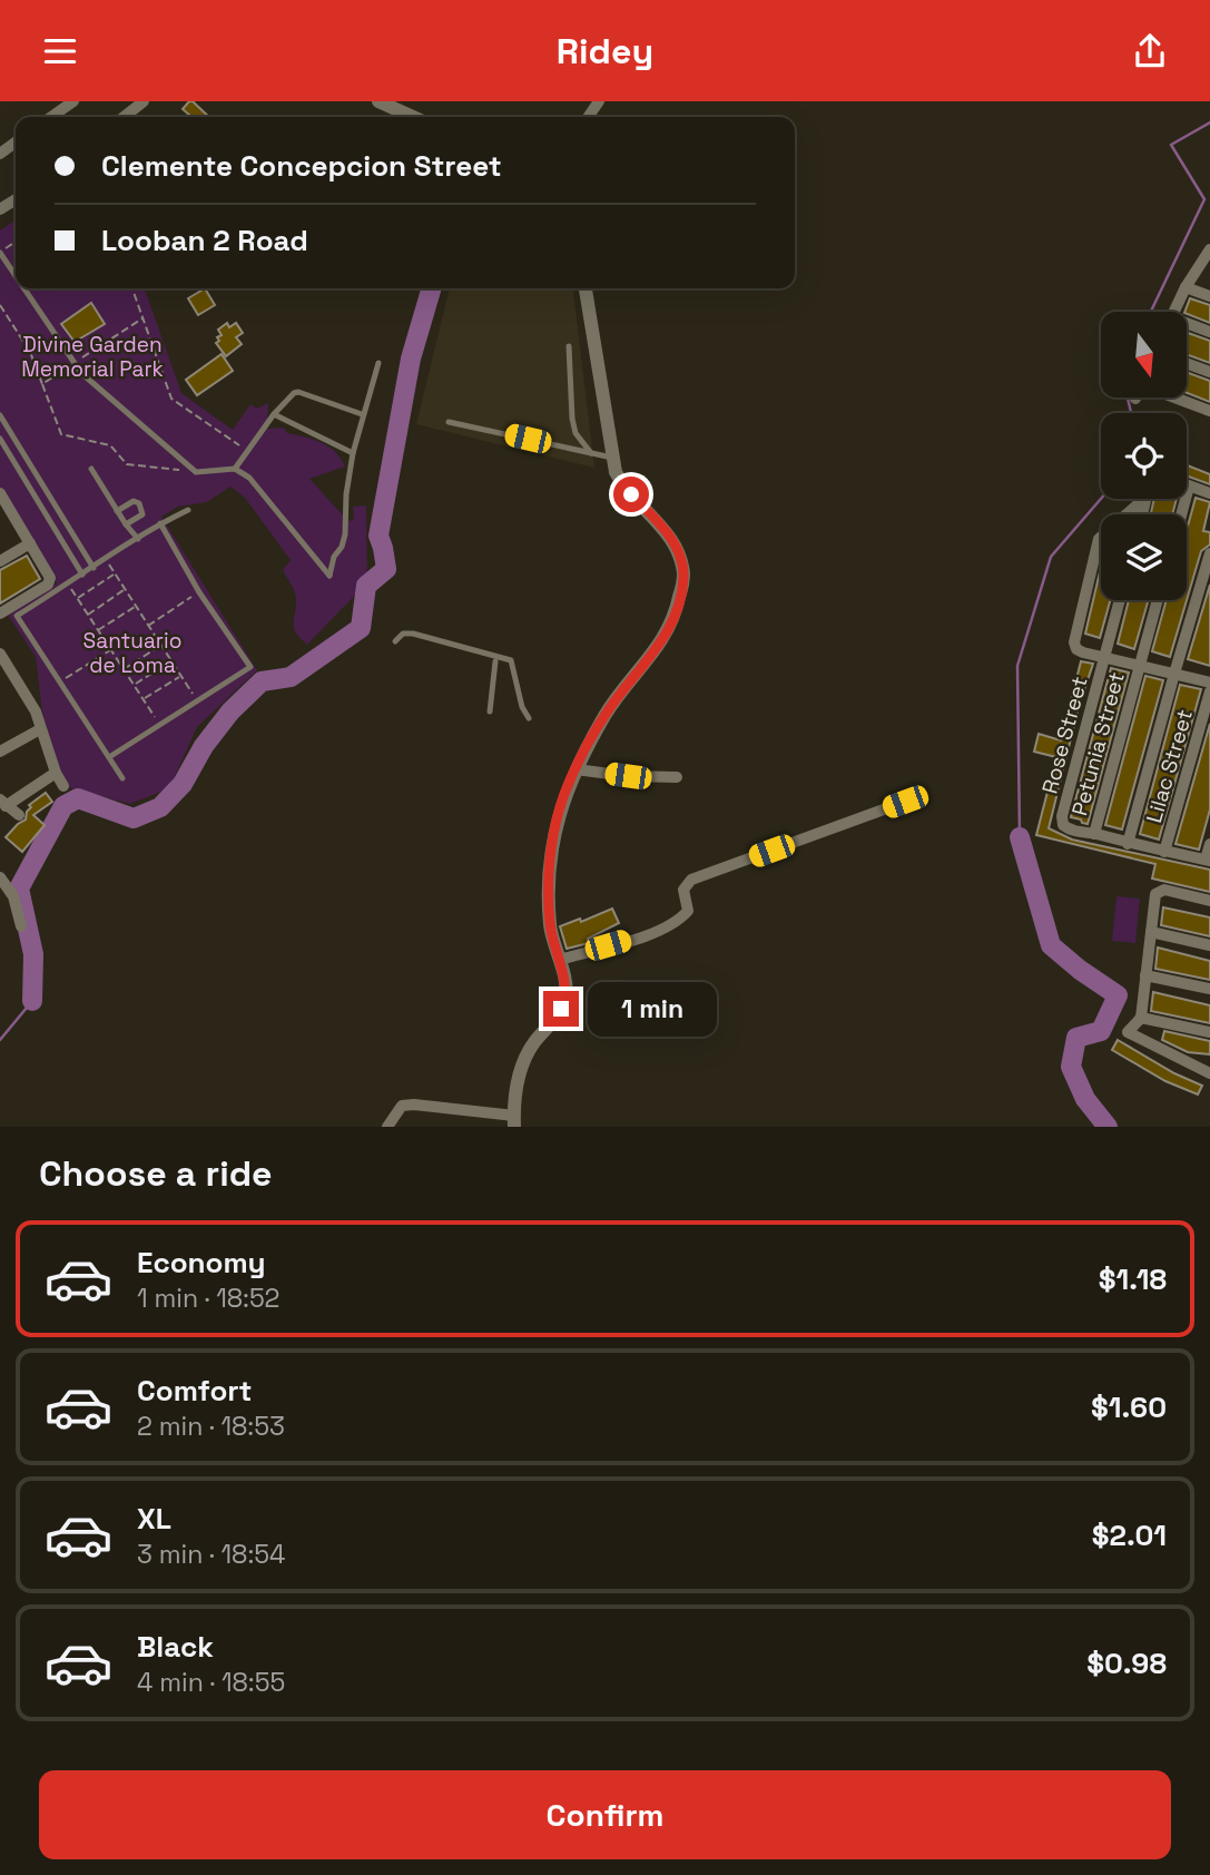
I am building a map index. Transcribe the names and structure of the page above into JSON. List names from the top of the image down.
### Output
{
  "streets": {
    "street": ["Rose Street", "Petunia Street", "Lilac Street"]
  },
  "crossings": [
    ["Rose Street", "Petunia Street"]
  ],
  "parks": ["Divine Garden Memorial Park", "Santuario de Loma"],
  "north": "bottom",
  "page": {
    "header": "Ridey",
    "banner": ["Clemente Concepcion Street", "Looban 2 Road"],
    "bubble": "1 min",
    "heading": "Choose a ride",
    "list": [
      {
        "name": "Economy",
        "note": "1 min · 18:52",
        "value": "$1.18"
      },
      {
        "name": "Comfort",
        "note": "2 min · 18:53",
        "value": "$1.60"
      },
      {
        "name": "XL",
        "note": "3 min · 18:54",
        "value": "$2.01"
      },
      {
        "name": "Black",
        "note": "4 min · 18:55",
        "value": "$0.98"
      }
    ],
    "buttons": "Confirm"
  }
}
